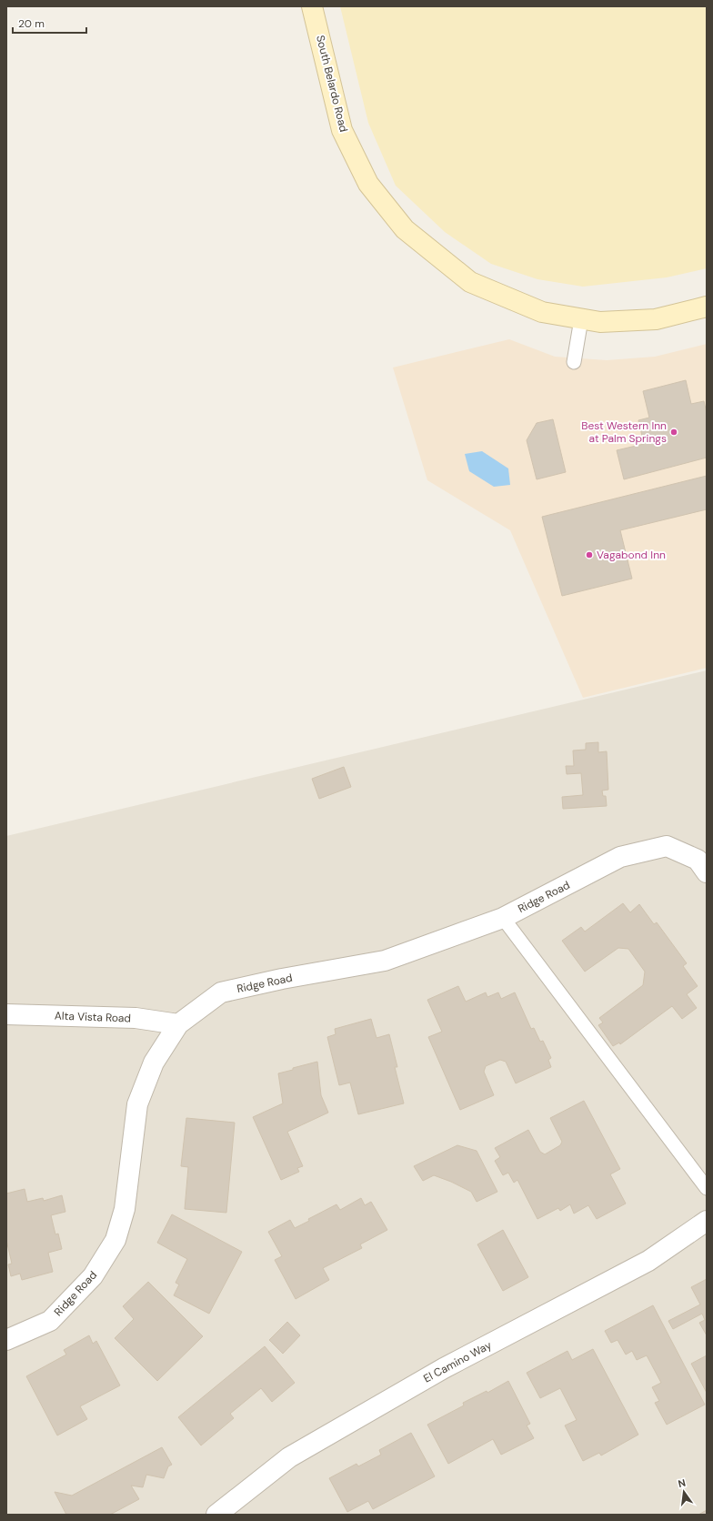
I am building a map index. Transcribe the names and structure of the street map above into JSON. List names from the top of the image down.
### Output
{
  "streets": {
    "street": [
      "South Belardo Road",
      "Ridge Road",
      "Alta Vista Road",
      "El Camino Way"
    ]
  },
  "crossings": [
    ["Ridge Road", "Alta Vista Road"]
  ],
  "places": ["Best Western Inn at Palm Springs", "Vagabond Inn"],
  "scale_bar": "20 m",
  "north": "top"
}
